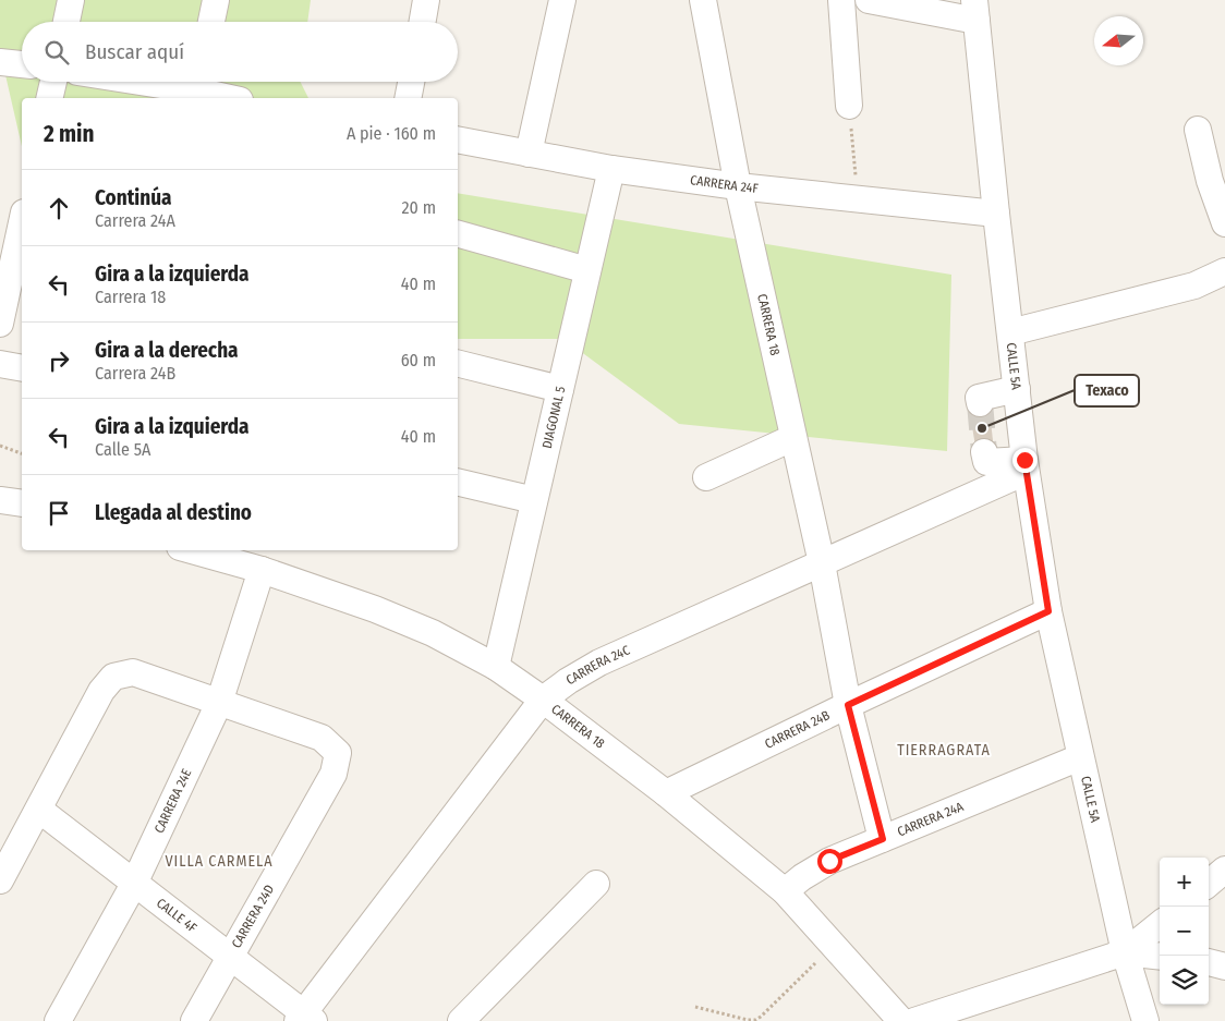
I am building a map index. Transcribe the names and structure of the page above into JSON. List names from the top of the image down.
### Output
{
  "streets": {
    "street": [
      "CARRERA 24F",
      "CARRERA 18",
      "CALLE 5A",
      "DIAGONAL 5",
      "CARRERA 24C",
      "CARRERA 24B",
      "CARRERA 24E",
      "CARRERA 24A",
      "CALLE 4F",
      "CARRERA 24D"
    ]
  },
  "crossings": [
    ["CARRERA 24F", "CARRERA 18"],
    ["CARRERA 24F", "CALLE 5A"],
    ["CARRERA 24F", "DIAGONAL 5"],
    ["CARRERA 18", "DIAGONAL 5"],
    ["CARRERA 18", "CARRERA 24C"],
    ["CARRERA 18", "CARRERA 24B"],
    ["CARRERA 18", "CARRERA 24E"],
    ["CARRERA 18", "CARRERA 24A"],
    ["CALLE 5A", "CARRERA 24C"],
    ["CALLE 5A", "CARRERA 24B"],
    ["CALLE 5A", "CARRERA 24A"],
    ["CARRERA 24C", "CALLE 4F"],
    ["CARRERA 24E", "CALLE 4F"],
    ["CARRERA 24E", "CARRERA 24D"],
    ["CALLE 4F", "CARRERA 24D"]
  ],
  "districts": ["TIERRAGRATA", "VILLA CARMELA"],
  "places": ["Texaco"],
  "north": "left",
  "page": {
    "search": "Buscar aquí",
    "heading": ["2 min", "A pie · 160 m"],
    "list": [
      ["Continúa", "Carrera 24A", "20 m"],
      ["Gira a la izquierda", "Carrera 18", "40 m"],
      ["Gira a la derecha", "Carrera 24B", "60 m"],
      ["Gira a la izquierda", "Calle 5A", "40 m"],
      "Llegada al destino"
    ],
    "map_buttons": ["+", "−"]
  }
}
